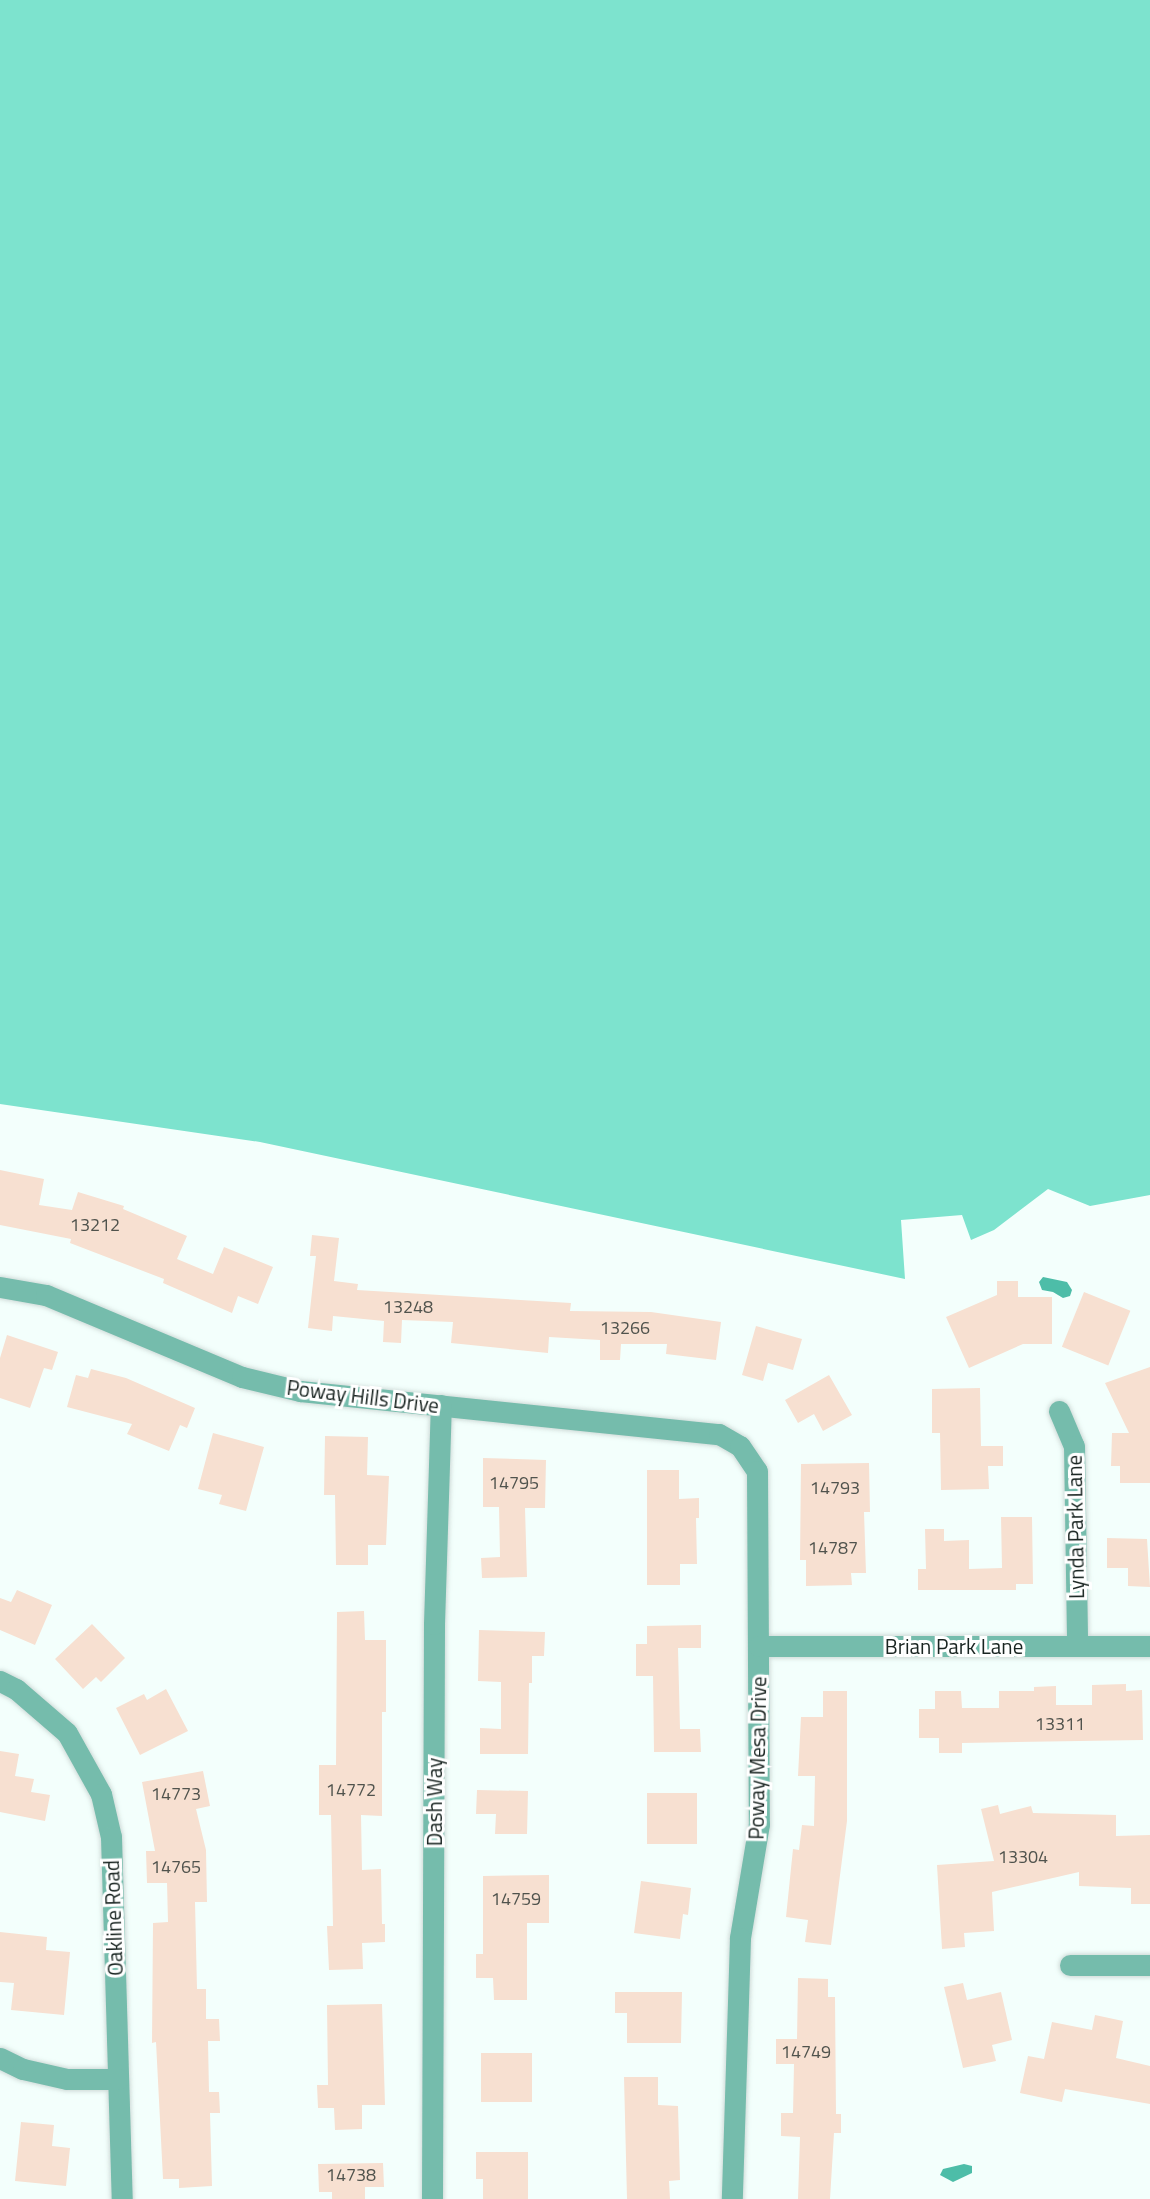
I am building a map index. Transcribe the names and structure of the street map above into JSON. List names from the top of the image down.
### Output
{
  "streets": {
    "street": [
      "Poway Hills Drive",
      "Lynda Park Lane",
      "Brian Park Lane",
      "Poway Mesa Drive",
      "Dash Way",
      "Oakline Road"
    ]
  },
  "crossings": [
    ["Poway Hills Drive", "Poway Mesa Drive"],
    ["Poway Hills Drive", "Dash Way"],
    ["Lynda Park Lane", "Brian Park Lane"],
    ["Brian Park Lane", "Poway Mesa Drive"]
  ],
  "house_numbers": [
    "13212",
    "13248",
    "13266",
    "14795",
    "14793",
    "14787",
    "13311",
    "14772",
    "14773",
    "13304",
    "14765",
    "14759",
    "14749",
    "14738"
  ]
}
